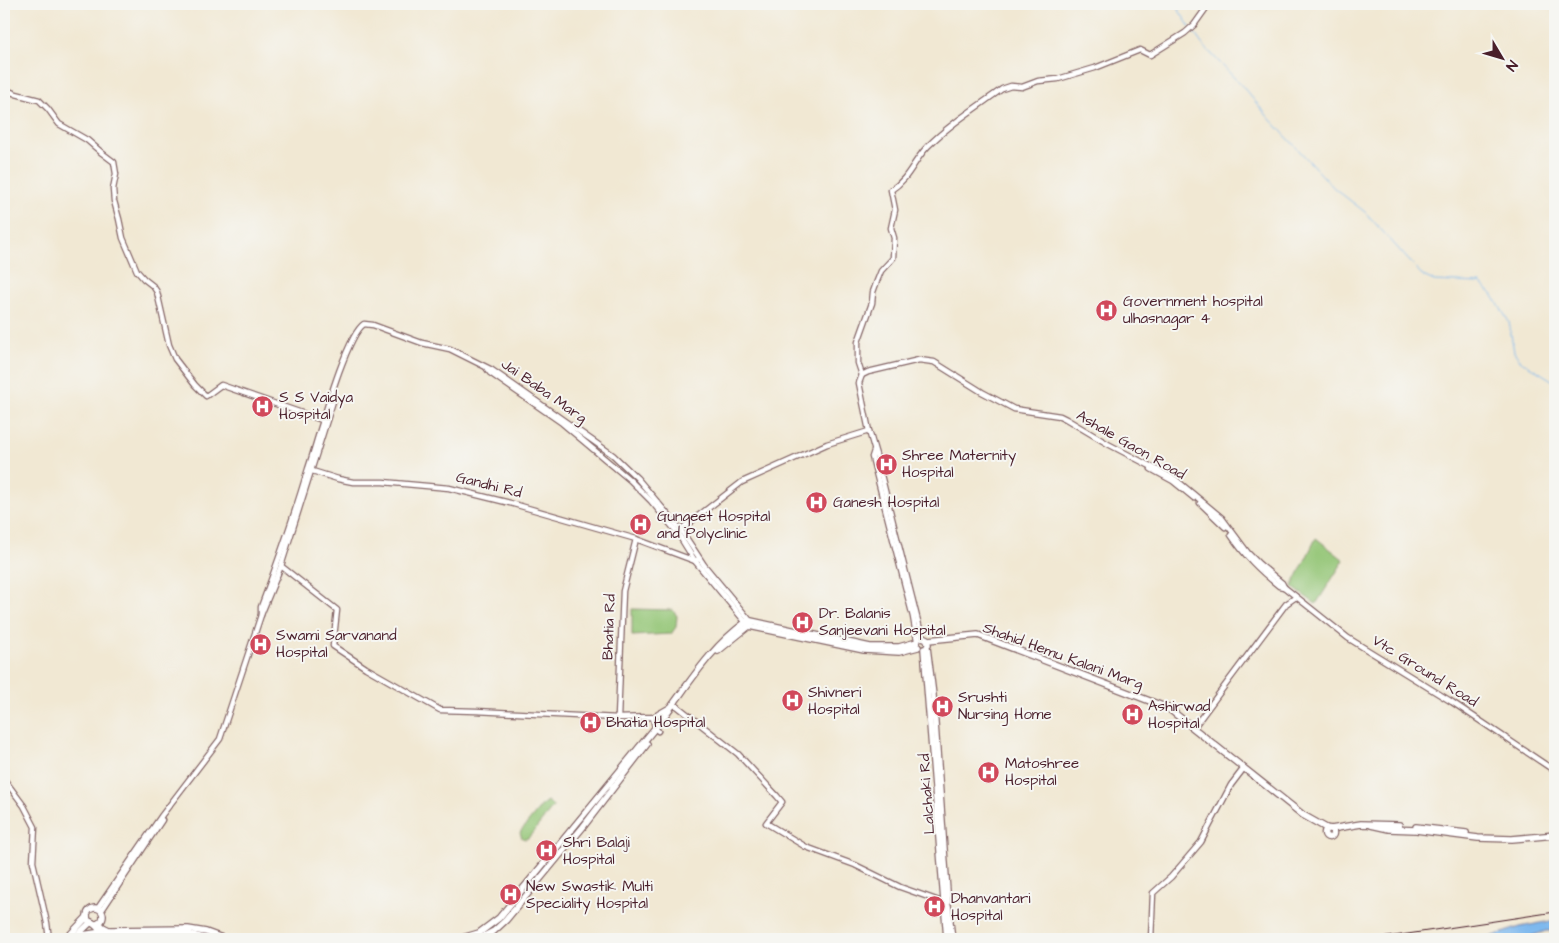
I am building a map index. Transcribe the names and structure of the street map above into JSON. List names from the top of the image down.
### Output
{
  "streets": {
    "main road": ["Shahid Hemu Kalani Marg", "Lalchaki Rd"],
    "street": [
      "Jai Baba Marg",
      "Ashale Gaon Road",
      "Gandhi Rd",
      "Bhatia Rd",
      "Vtc Ground Road"
    ]
  },
  "crossings": [
    ["Jai Baba Marg", "Gandhi Rd"],
    ["Jai Baba Marg", "Shahid Hemu Kalani Marg"],
    ["Ashale Gaon Road", "Vtc Ground Road"],
    ["Gandhi Rd", "Bhatia Rd"],
    ["Shahid Hemu Kalani Marg", "Lalchaki Rd"]
  ],
  "places": {
    "hospital": [
      "Government hospital ulhasnagar 4",
      "S S Vaidya Hospital",
      "Shree Maternity Hospital",
      "Ganesh Hospital",
      "Gungeet Hospital and Polyclinic",
      "Dr. Balanis Sanjeevani Hospital",
      "Swami Sarvanand Hospital",
      "Shivneri Hospital",
      "Srushti Nursing Home",
      "Ashirwad Hospital",
      "Bhatia Hospital",
      "Matoshree Hospital",
      "Shri Balaji Hospital",
      "New Swastik Multi Speciality Hospital",
      "Dhanvantari Hospital"
    ]
  },
  "north": "bottom right"
}
